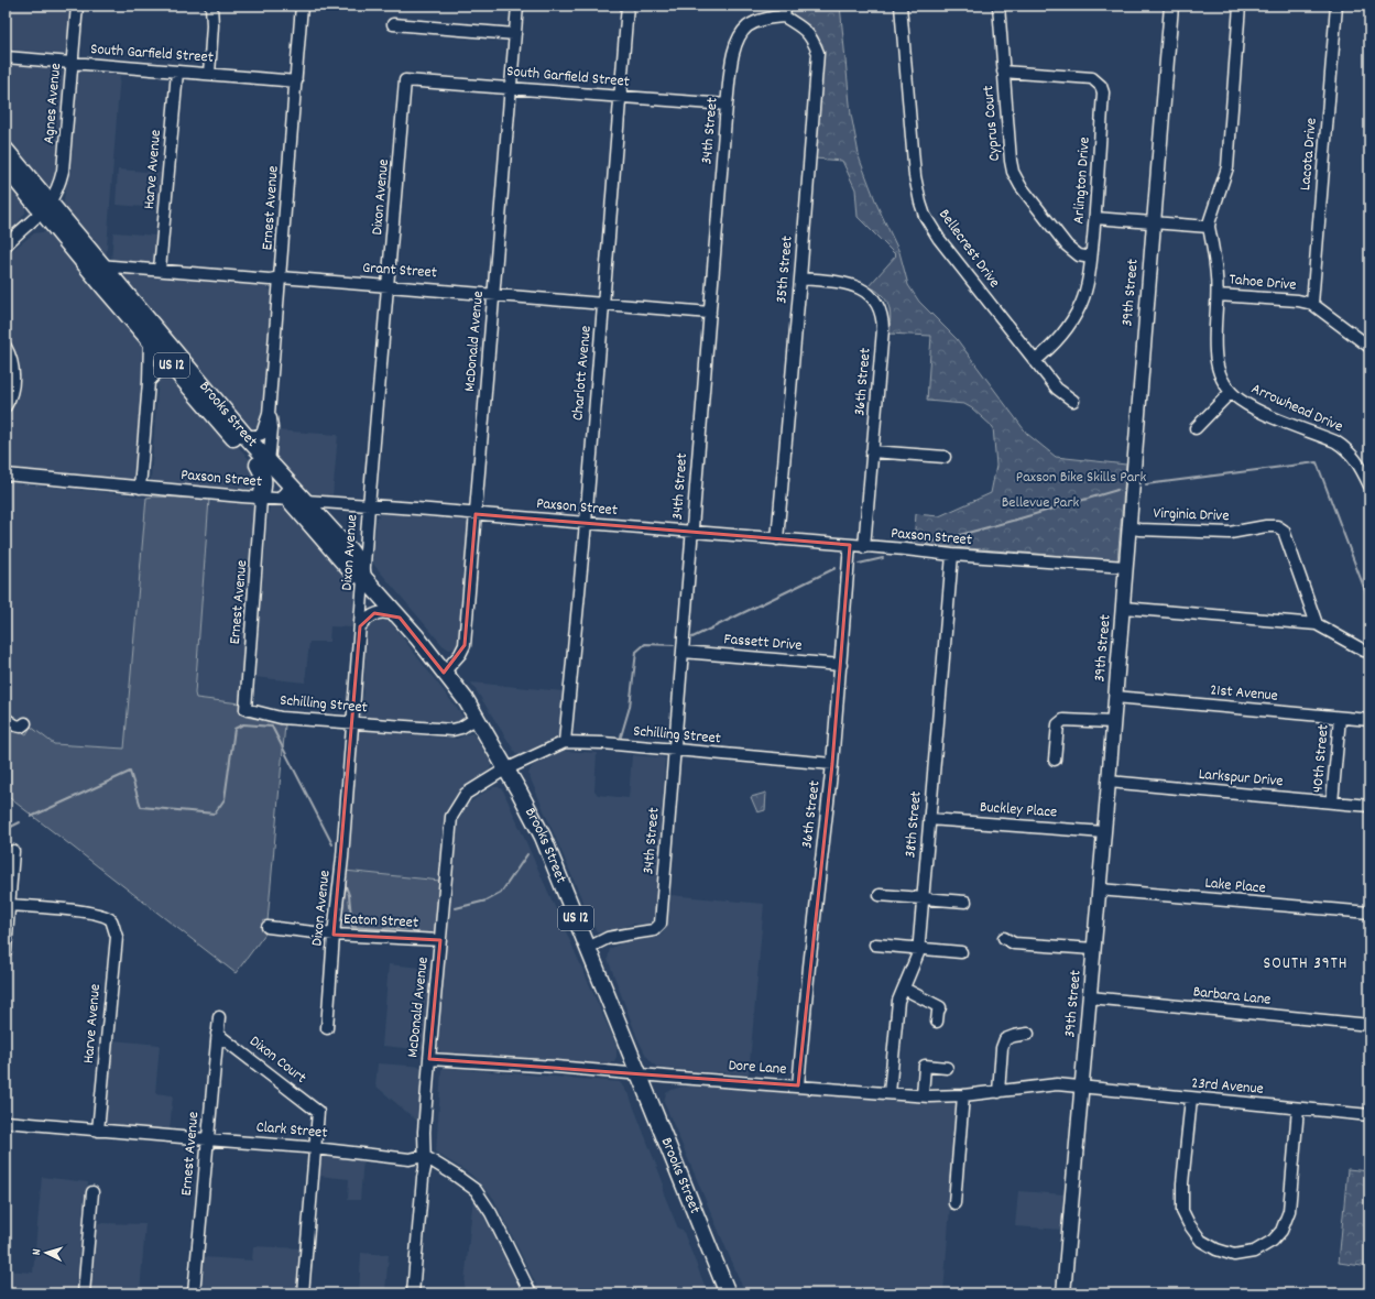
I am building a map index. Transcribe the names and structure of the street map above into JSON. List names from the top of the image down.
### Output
{
  "streets": {
    "highway": ["US 12", "Brooks Street"],
    "main road": ["39th Street"],
    "street": [
      "South Garfield Street",
      "Agnes Avenue",
      "Cyprus Court",
      "34th Street",
      "Lacota Drive",
      "Harve Avenue",
      "Arlington Drive",
      "Dixon Avenue",
      "Ernest Avenue",
      "Bellecrest Drive",
      "35th Street",
      "Grant Street",
      "Tahoe Drive",
      "McDonald Avenue",
      "Charlott Avenue",
      "36th Street",
      "Arrowhead Drive",
      "Paxson Street",
      "Virginia Drive",
      "Fassett Drive",
      "21st Avenue",
      "Schilling Street",
      "40th Street",
      "Larkspur Drive",
      "Buckley Place",
      "38th Street",
      "Lake Place",
      "Eaton Street",
      "Barbara Lane",
      "Dixon Court",
      "Dore Lane",
      "23rd Avenue",
      "Clark Street"
    ]
  },
  "crossings": [
    ["South Garfield Street", "Agnes Avenue"],
    ["South Garfield Street", "34th Street"],
    ["South Garfield Street", "Harve Avenue"],
    ["South Garfield Street", "Dixon Avenue"],
    ["South Garfield Street", "Ernest Avenue"],
    ["South Garfield Street", "McDonald Avenue"],
    ["South Garfield Street", "Charlott Avenue"],
    ["Agnes Avenue", "Brooks Street"],
    ["Cyprus Court", "Arlington Drive"],
    ["34th Street", "35th Street"],
    ["34th Street", "Grant Street"],
    ["34th Street", "Brooks Street"],
    ["34th Street", "Paxson Street"],
    ["34th Street", "Fassett Drive"],
    ["34th Street", "Schilling Street"],
    ["Lacota Drive", "Tahoe Drive"],
    ["Harve Avenue", "Grant Street"],
    ["Harve Avenue", "Clark Street"],
    ["Arlington Drive", "Bellecrest Drive"],
    ["Dixon Avenue", "Grant Street"],
    ["Dixon Avenue", "Brooks Street"],
    ["Dixon Avenue", "Paxson Street"],
    ["Dixon Avenue", "Schilling Street"],
    ["Dixon Avenue", "Eaton Street"],
    ["Ernest Avenue", "Grant Street"],
    ["Ernest Avenue", "Brooks Street"],
    ["Ernest Avenue", "Paxson Street"],
    ["Ernest Avenue", "Schilling Street"],
    ["Ernest Avenue", "Dixon Court"],
    ["Ernest Avenue", "Clark Street"],
    ["35th Street", "36th Street"],
    ["35th Street", "Paxson Street"],
    ["Grant Street", "McDonald Avenue"],
    ["Grant Street", "Charlott Avenue"],
    ["Grant Street", "Brooks Street"],
    ["Tahoe Drive", "Arrowhead Drive"],
    ["39th Street", "Paxson Street"],
    ["39th Street", "Virginia Drive"],
    ["39th Street", "21st Avenue"],
    ["39th Street", "Larkspur Drive"],
    ["39th Street", "Buckley Place"],
    ["39th Street", "Lake Place"],
    ["39th Street", "Barbara Lane"],
    ["39th Street", "Dore Lane"],
    ["39th Street", "23rd Avenue"],
    ["McDonald Avenue", "Brooks Street"],
    ["McDonald Avenue", "Paxson Street"],
    ["McDonald Avenue", "Schilling Street"],
    ["McDonald Avenue", "Eaton Street"],
    ["McDonald Avenue", "Dore Lane"],
    ["McDonald Avenue", "Clark Street"],
    ["Charlott Avenue", "Paxson Street"],
    ["Charlott Avenue", "Schilling Street"],
    ["36th Street", "Paxson Street"],
    ["36th Street", "Fassett Drive"],
    ["36th Street", "Schilling Street"],
    ["36th Street", "Dore Lane"],
    ["Brooks Street", "Paxson Street"],
    ["Brooks Street", "Schilling Street"],
    ["Brooks Street", "Dore Lane"],
    ["Paxson Street", "38th Street"],
    ["21st Avenue", "40th Street"],
    ["40th Street", "Larkspur Drive"],
    ["Buckley Place", "38th Street"],
    ["38th Street", "Dore Lane"],
    ["Dixon Court", "Clark Street"],
    ["Dore Lane", "23rd Avenue"]
  ],
  "districts": ["SOUTH 39TH"],
  "parks": ["Paxson Bike Skills Park", "Bellevue Park"],
  "north": "left"
}
